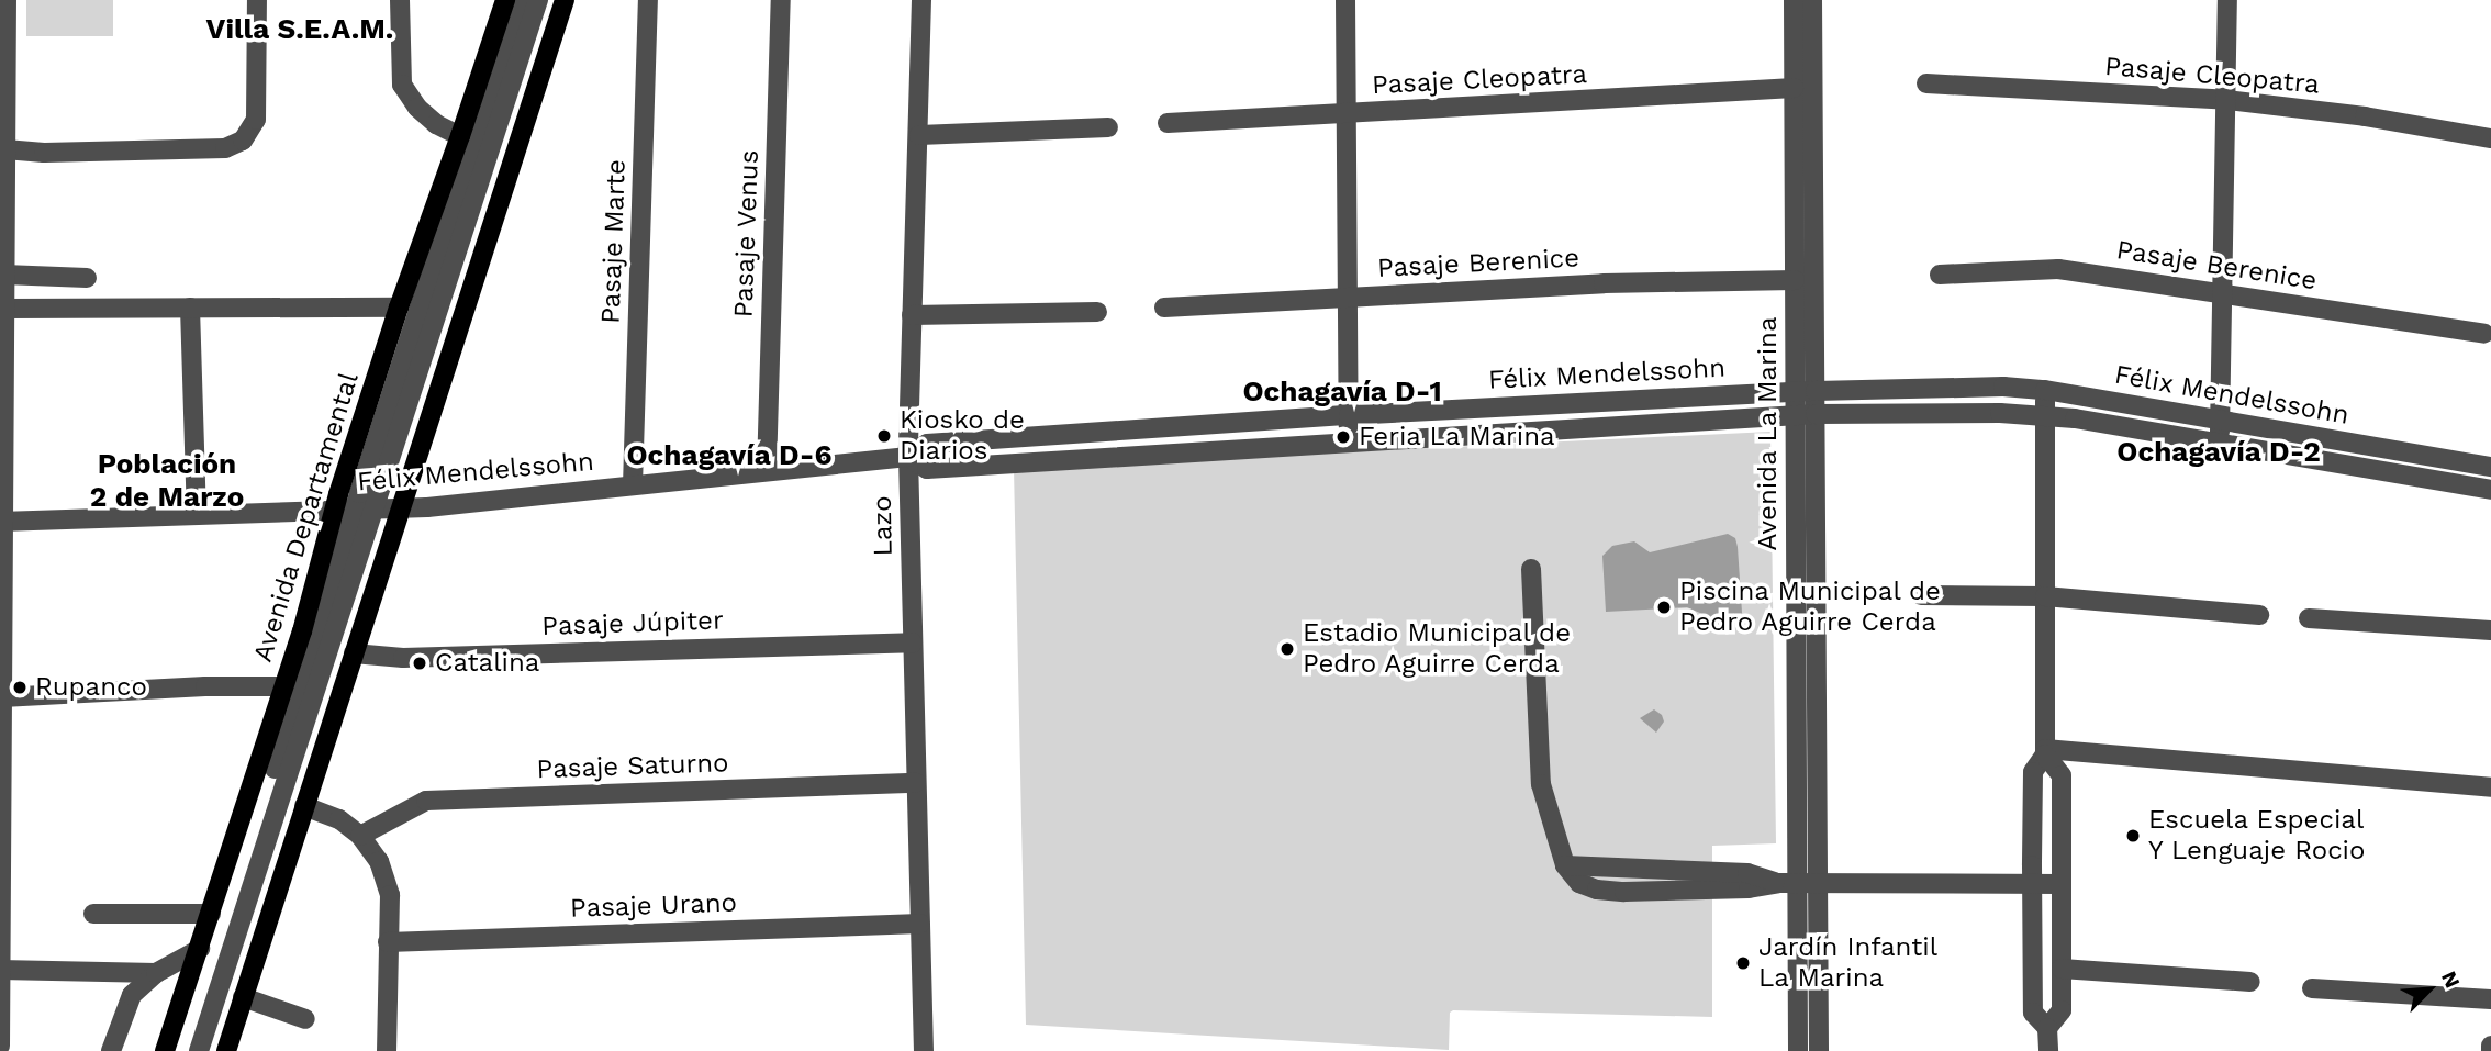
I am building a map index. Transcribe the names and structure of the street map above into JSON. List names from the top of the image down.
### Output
{
  "streets": {
    "main road": ["Avenida Departamental"],
    "street": [
      "Pasaje Cleopatra",
      "Pasaje Venus",
      "Pasaje Marte",
      "Pasaje Berenice",
      "Félix Mendelssohn",
      "Avenida La Marina",
      "Lazo",
      "Pasaje Júpiter",
      "Pasaje Saturno",
      "Pasaje Urano"
    ]
  },
  "crossings": [
    ["Pasaje Cleopatra", "Avenida La Marina"],
    ["Pasaje Venus", "Félix Mendelssohn"],
    ["Pasaje Marte", "Félix Mendelssohn"],
    ["Pasaje Berenice", "Avenida La Marina"],
    ["Félix Mendelssohn", "Avenida La Marina"],
    ["Félix Mendelssohn", "Avenida Departamental"],
    ["Félix Mendelssohn", "Lazo"],
    ["Lazo", "Pasaje Júpiter"],
    ["Lazo", "Pasaje Saturno"],
    ["Lazo", "Pasaje Urano"]
  ],
  "districts": [
    "Villa S.E.A.M.",
    "Ochagavía D-1",
    "Ochagavía D-2",
    "Ochagavía D-6",
    "Población 2 de Marzo"
  ],
  "places": [
    "Kiosko de Diarios",
    "Feria La Marina",
    "Piscina Municipal de Pedro Aguirre Cerda",
    "Estadio Municipal de Pedro Aguirre Cerda",
    "Catalina",
    "Rupanco",
    "Escuela Especial Y Lenguaje Rocio",
    "Jardín Infantil La Marina"
  ],
  "north": "top right"
}
